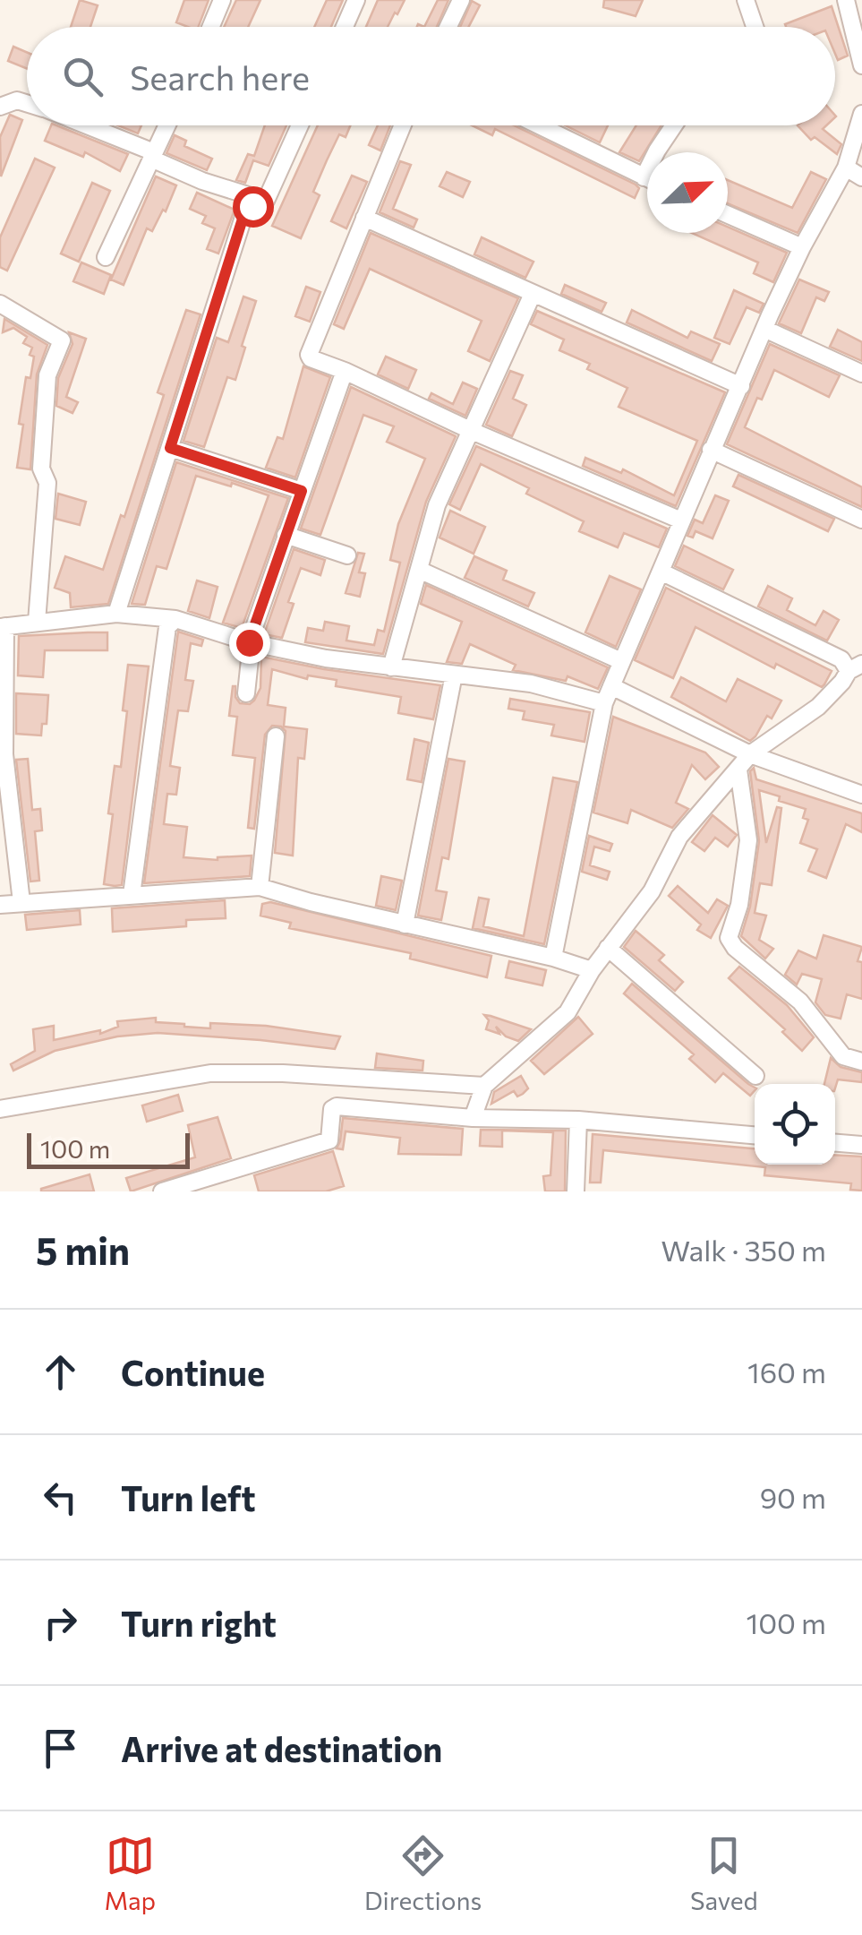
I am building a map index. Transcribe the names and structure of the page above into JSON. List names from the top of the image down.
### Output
{
  "scale_bar": "100 m",
  "north": "top right",
  "page": {
    "search": "Search here",
    "scale": "100 m",
    "heading": ["5 min", "Walk · 350 m"],
    "list": [
      ["Continue", "160 m"],
      ["Turn left", "90 m"],
      ["Turn right", "100 m"],
      "Arrive at destination"
    ],
    "nav": ["Map", "Directions", "Saved"]
  }
}
